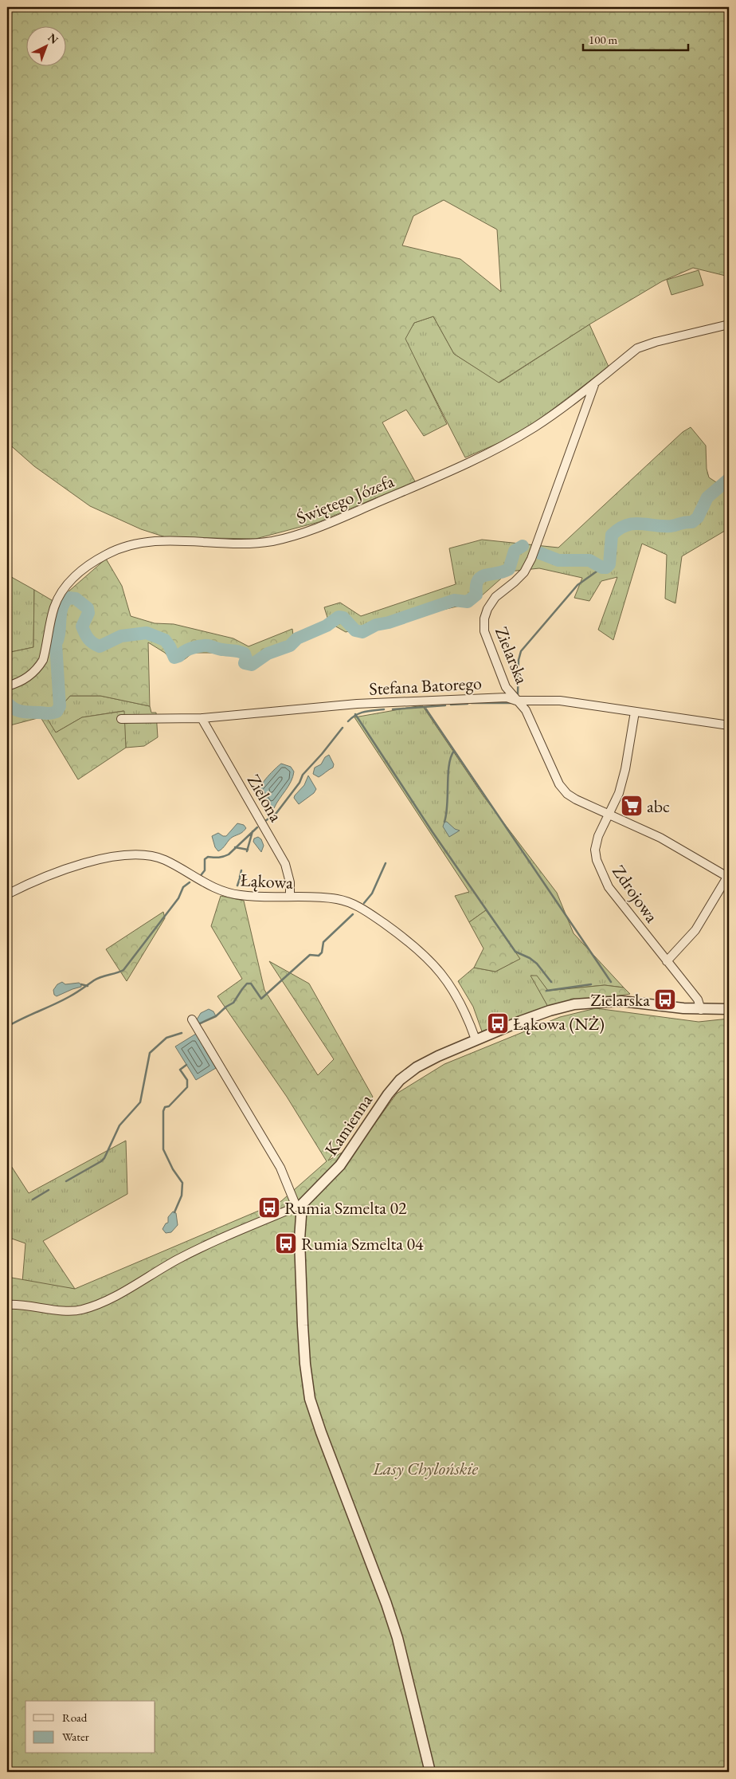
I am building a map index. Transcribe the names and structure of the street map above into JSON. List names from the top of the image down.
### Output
{
  "streets": {
    "street": [
      "Świętego Józefa",
      "Zielarska",
      "Stefana Batorego",
      "Zielona",
      "Łąkowa",
      "Zdrojowa",
      "Kamienna"
    ]
  },
  "crossings": [
    ["Świętego Józefa", "Zielarska"],
    ["Zielarska", "Stefana Batorego"],
    ["Zielarska", "Zdrojowa"],
    ["Stefana Batorego", "Zielona"],
    ["Stefana Batorego", "Zdrojowa"],
    ["Zielona", "Łąkowa"],
    ["Łąkowa", "Kamienna"],
    ["Zdrojowa", "Kamienna"]
  ],
  "parks": ["Lasy Chylońskie"],
  "places": {
    "supermarket": ["abc"],
    "bus stop": [
      "Zielarska",
      "Łąkowa (NŻ)",
      "Rumia Szmelta 02",
      "Rumia Szmelta 04"
    ]
  },
  "legend": ["Road", "Water"],
  "scale_bar": "100 m",
  "north": "top right"
}
